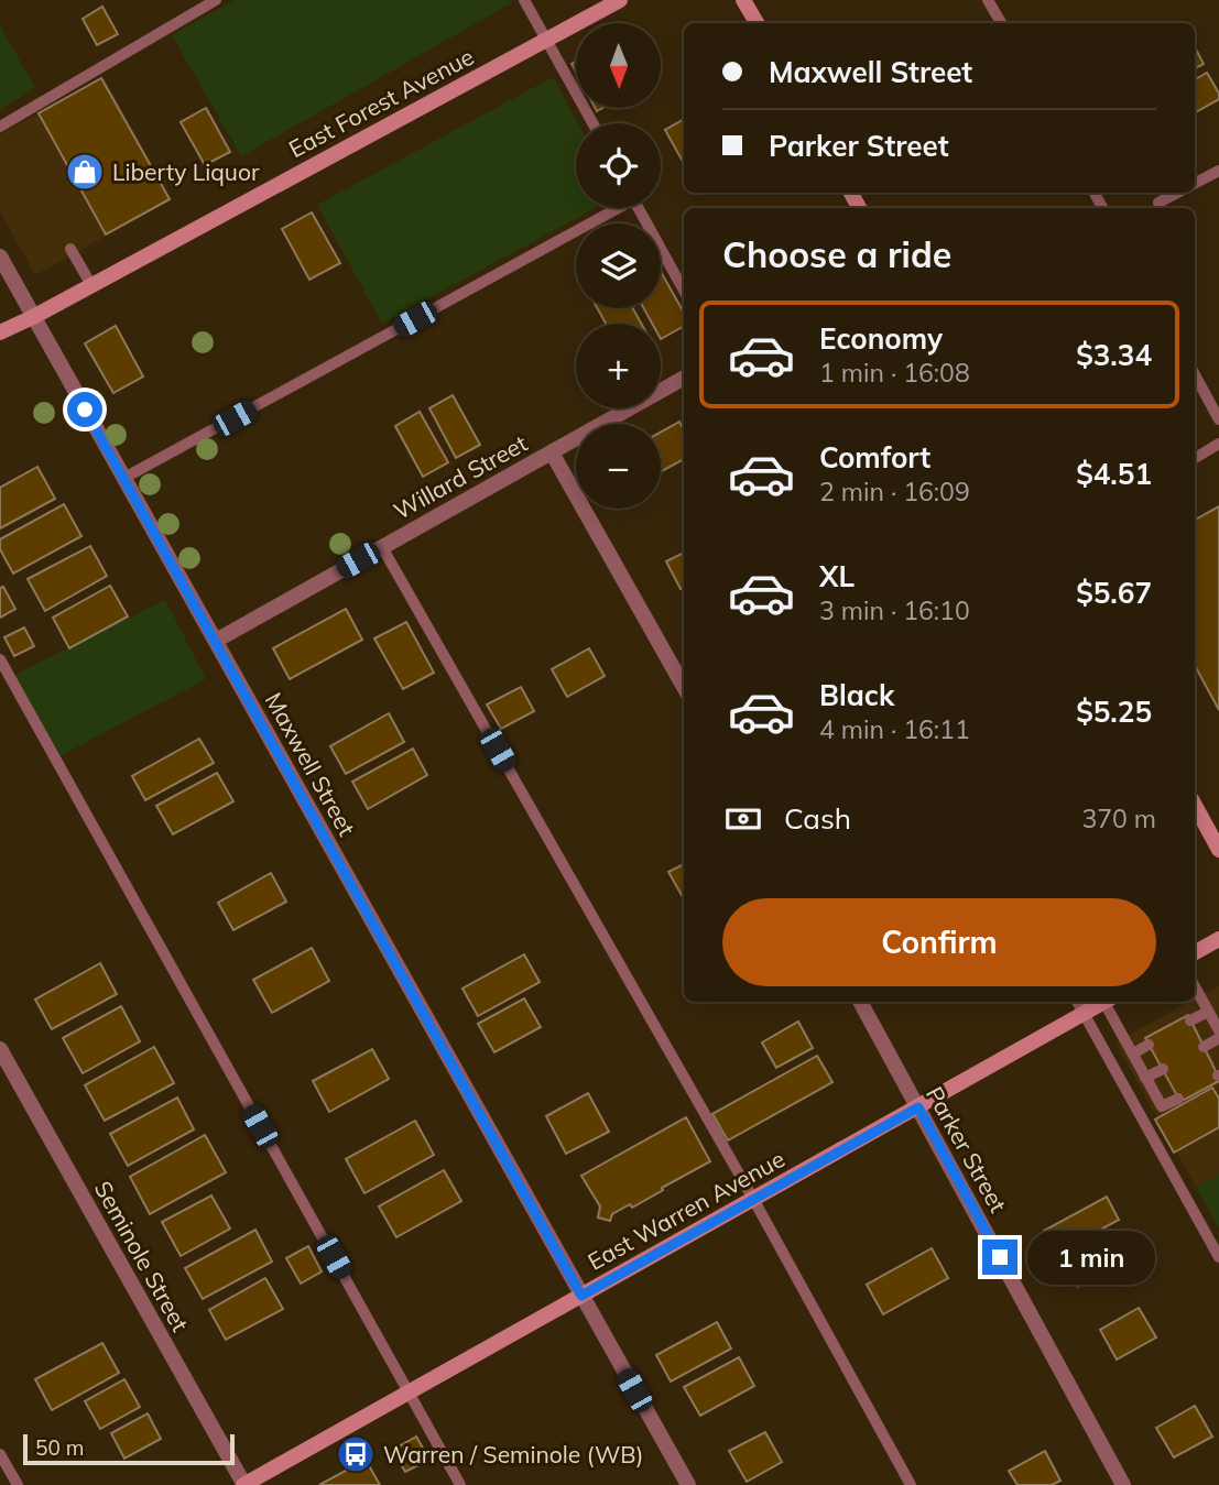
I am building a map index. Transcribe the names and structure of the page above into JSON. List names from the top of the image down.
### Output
{
  "streets": {
    "main road": ["East Forest Avenue", "East Warren Avenue"],
    "street": [
      "Willard Street",
      "Maxwell Street",
      "Parker Street",
      "Seminole Street"
    ]
  },
  "crossings": [
    ["East Forest Avenue", "Maxwell Street"],
    ["Willard Street", "Maxwell Street"],
    ["Maxwell Street", "East Warren Avenue"],
    ["Parker Street", "East Warren Avenue"],
    ["East Warren Avenue", "Seminole Street"]
  ],
  "places": {
    "shop": ["Liberty Liquor"],
    "bus stop": ["Warren / Seminole (WB)"]
  },
  "scale_bar": "50 m",
  "north": "bottom",
  "page": {
    "map_buttons": ["+", "−"],
    "banner": ["Maxwell Street", "Parker Street"],
    "heading": "Choose a ride",
    "list": [
      {
        "name": "Economy",
        "note": "1 min · 16:08",
        "value": "$3.34"
      },
      {
        "name": "Comfort",
        "note": "2 min · 16:09",
        "value": "$4.51"
      },
      {
        "name": "XL",
        "note": "3 min · 16:10",
        "value": "$5.67"
      },
      {
        "name": "Black",
        "note": "4 min · 16:11",
        "value": "$5.25"
      }
    ],
    "pay": ["Cash", "370 m"],
    "buttons": "Confirm",
    "bubble": "1 min",
    "scale": "50 m"
  }
}
